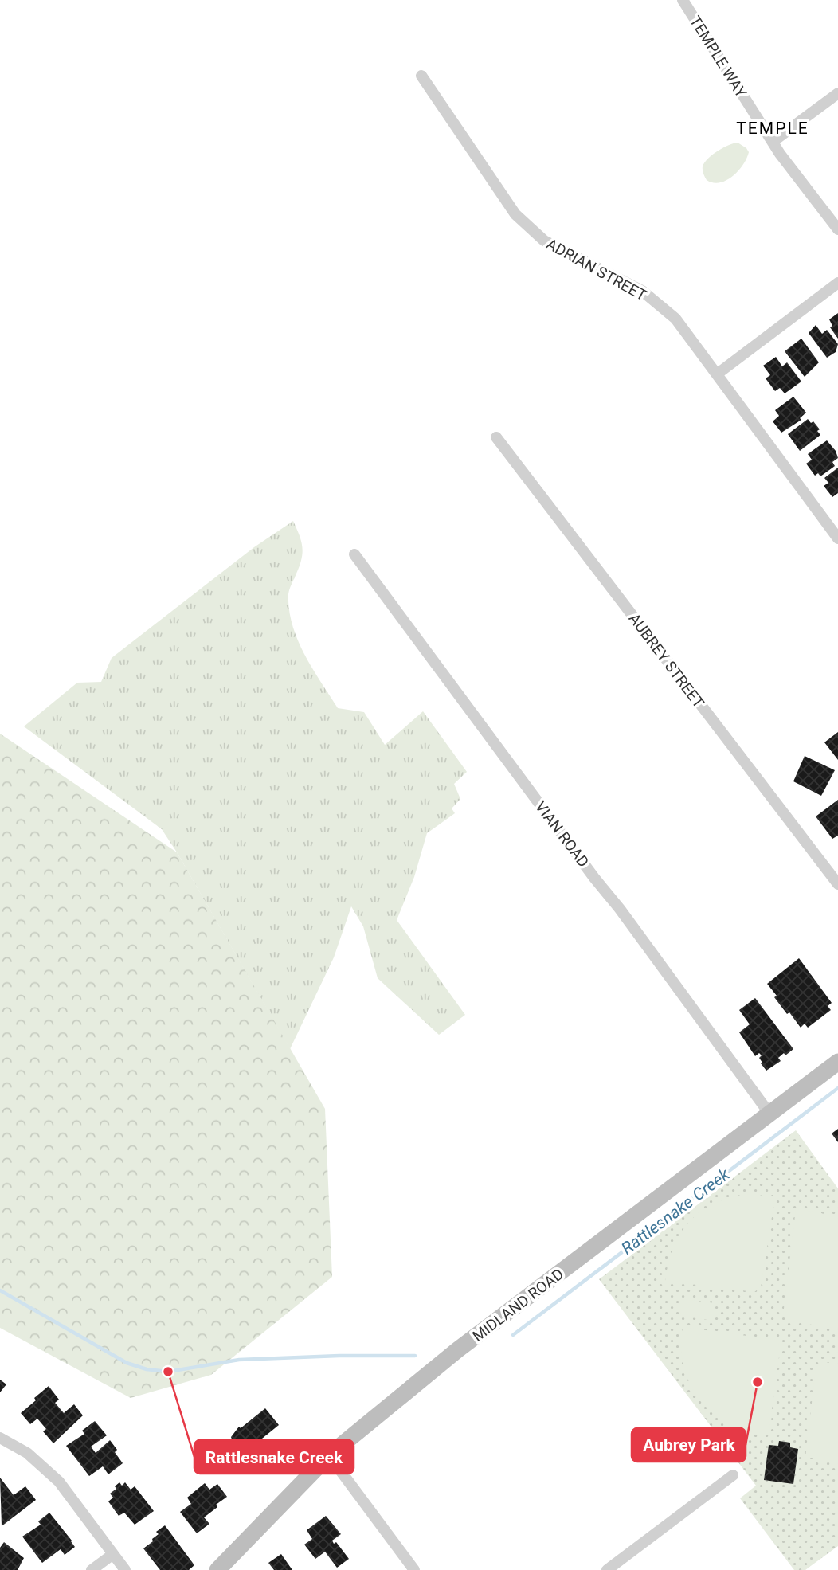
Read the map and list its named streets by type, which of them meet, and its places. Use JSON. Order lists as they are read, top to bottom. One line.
{"streets":{"main road":["MIDLAND ROAD"],"street":["TEMPLE WAY","ADRIAN STREET","AUBREY STREET","VIAN ROAD"]},"crossings":[["VIAN ROAD","MIDLAND ROAD"]],"districts":["TEMPLE"],"water":["Rattlesnake Creek"],"places":["Rattlesnake Creek","Aubrey Park"]}
